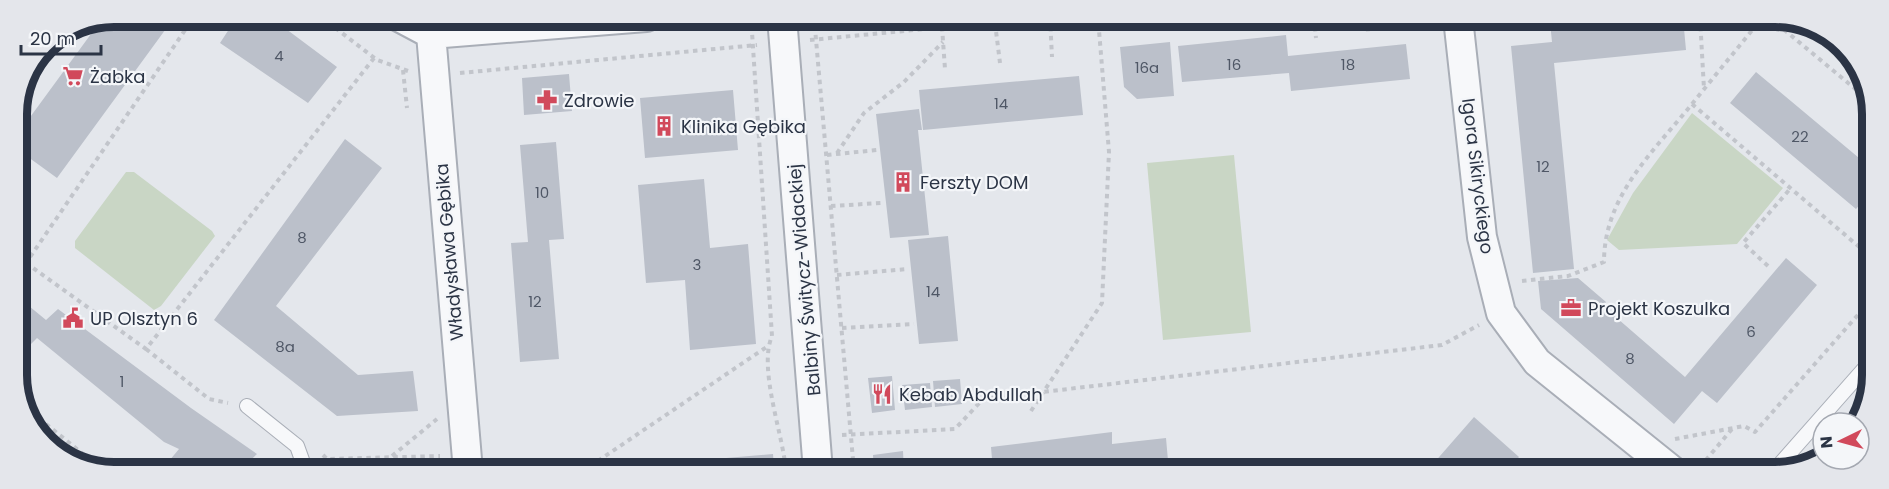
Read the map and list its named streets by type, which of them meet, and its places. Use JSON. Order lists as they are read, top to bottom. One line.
{"streets":{"street":["Igora Sikiryckiego","Władysława Gębika","Balbiny Świtycz-Widackiej"]},"places":{"supermarket":["Żabka"],"pharmacy":["Zdrowie"],"building":["Klinika Gębika","Ferszty DOM"],"office":["Projekt Koszulka"],"public building":["UP Olsztyn 6"],"restaurant":["Kebab Abdullah"]},"house_numbers":["4","16","18","16a","14","22","12","10","8","3","14","12","6","8a","8","1"],"scale_bar":"20 m","north":"left"}
